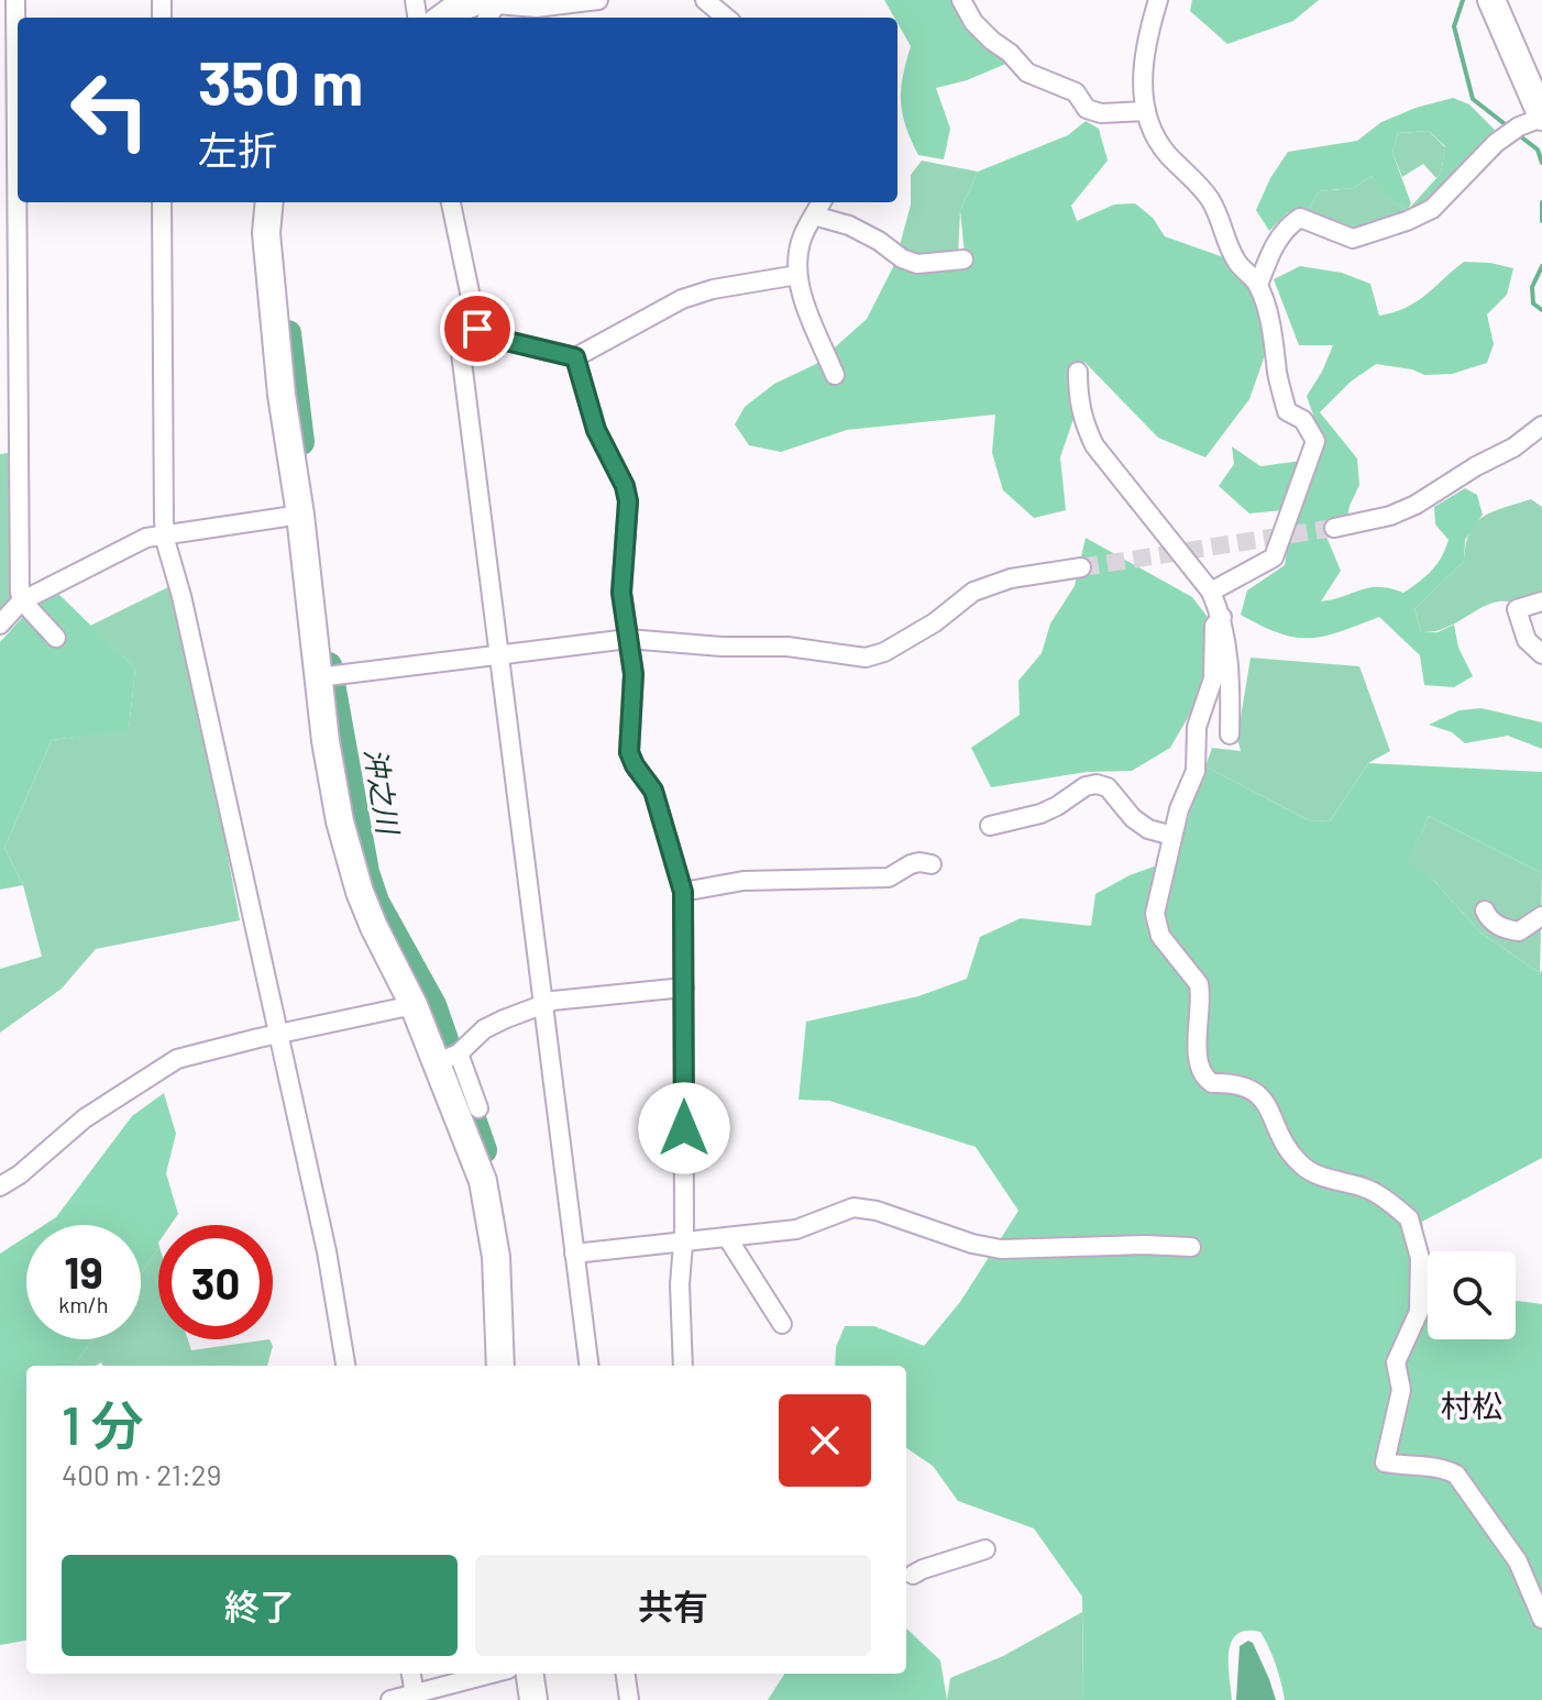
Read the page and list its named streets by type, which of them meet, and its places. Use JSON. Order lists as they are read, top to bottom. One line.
{"districts":["村松"],"water":["沖之川"],"page":{"turn":["350 m","左折"],"speed":"19 km/h","limit":"30","heading":["1 分","400 m · 21:29"],"buttons":["終了","共有"]}}
